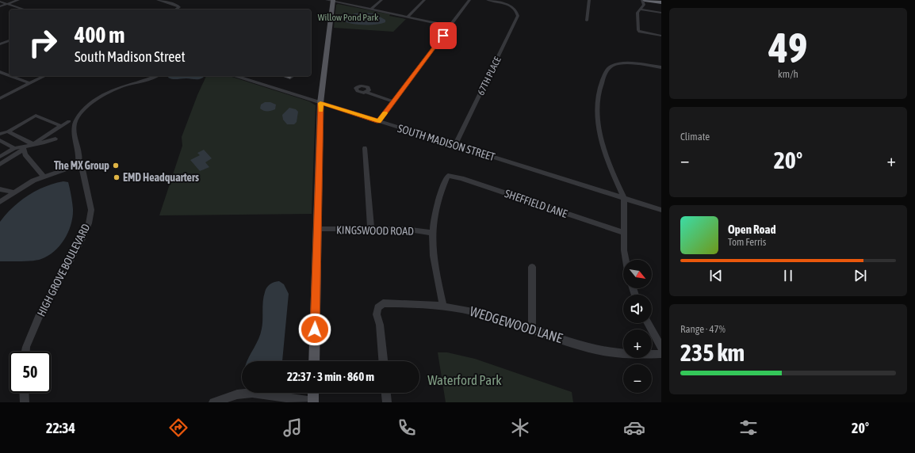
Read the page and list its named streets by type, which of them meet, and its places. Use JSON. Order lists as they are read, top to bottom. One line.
{"streets":{"street":["67TH PLACE","SOUTH MADISON STREET","SHEFFIELD LANE","KINGSWOOD ROAD","HIGH GROVE BOULEVARD","WEDGEWOOD LANE"]},"crossings":[["67TH PLACE","SOUTH MADISON STREET"],["SHEFFIELD LANE","KINGSWOOD ROAD"]],"parks":["Willow Pond Park","Waterford Park"],"places":["The MX Group","EMD Headquarters"],"north":"bottom right","page":{"tile":[["49","km/h"],"Climate",["Range · 47%","235 km"]],"turn":["400 m","South Madison Street"],"heat":["−","20°","+"],"song":["Open Road","Tom Ferris"],"map_buttons":["+","−"],"limit":"50","trip":"22:37 · 3 min · 860 m","tabs":["22:34","20°"]}}
